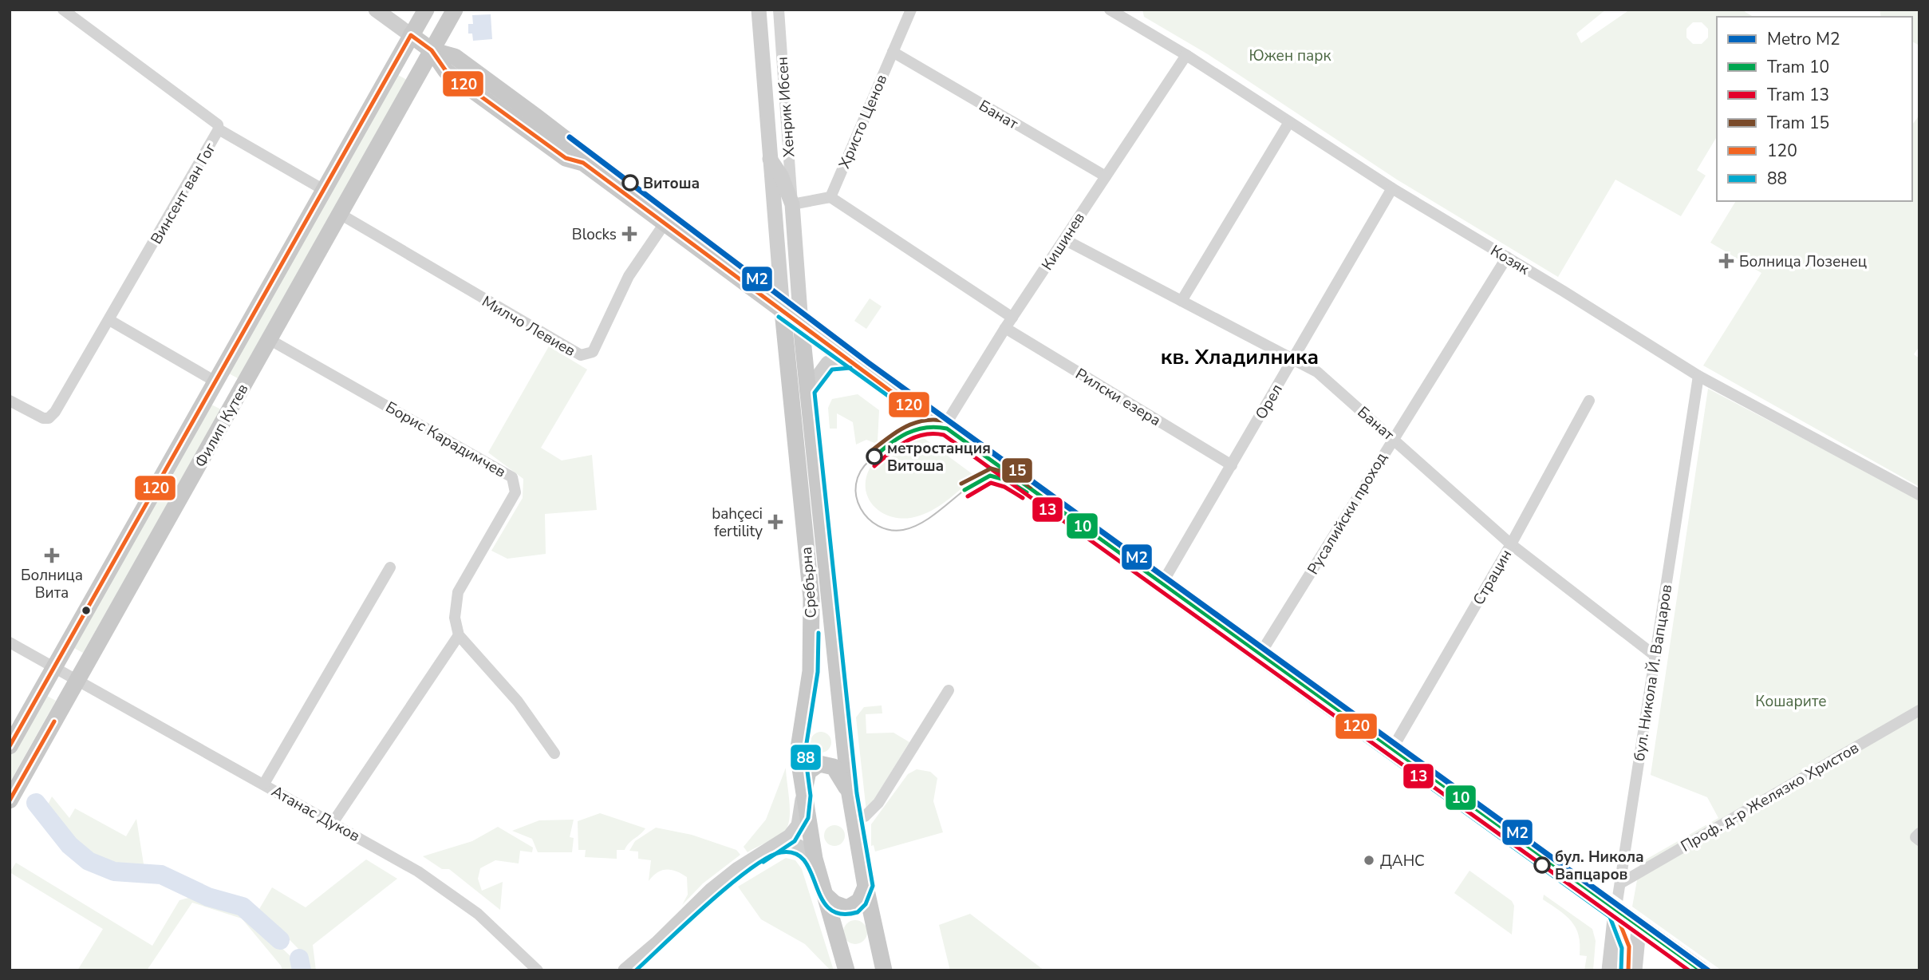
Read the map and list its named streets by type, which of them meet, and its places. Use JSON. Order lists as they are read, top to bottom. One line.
{"streets":{"main road":["Хенрик Ибсен","Филип Кутев","Сребърна","бул. Никола Й. Вапцаров"],"street":["Банат","Христо Ценов","Винсент ван Гог","Кишинев","Козяк","Милчо Левиев","Рилски езера","Орел","Борис Карадимчев","Русалийски проход","Страцин","Проф. д-р Желязко Христов","Атанас Дуков"]},"crossings":[["Хенрик Ибсен","Сребърна"],["Банат","Христо Ценов"],["Банат","Кишинев"],["Банат","Орел"],["Банат","Русалийски проход"],["Банат","Страцин"],["Банат","бул. Никола Й. Вапцаров"],["Христо Ценов","Рилски езера"],["Кишинев","Козяк"],["Кишинев","Рилски езера"],["Козяк","Орел"],["Козяк","Русалийски проход"],["Козяк","бул. Никола Й. Вапцаров"],["Милчо Левиев","Филип Кутев"],["Рилски езера","Орел"],["Филип Кутев","Борис Карадимчев"],["Филип Кутев","Атанас Дуков"],["бул. Никола Й. Вапцаров","Проф. д-р Желязко Христов"]],"districts":["кв. Хладилника"],"parks":["Южен парк","Кошарите"],"places":{"other":["Витоша","метростанция Витоша","ДАНС","бул. Никола Вапцаров"],"health":["Blocks","Болница Лозенец","bahçeci fertility","Болница Вита"]},"lines":["transit line 120","metro line M2","transit line 88","tram line 15","tram line 10","tram line 13"],"legend":["Metro M2","Tram 10","Tram 13","Tram 15","120","88"]}
